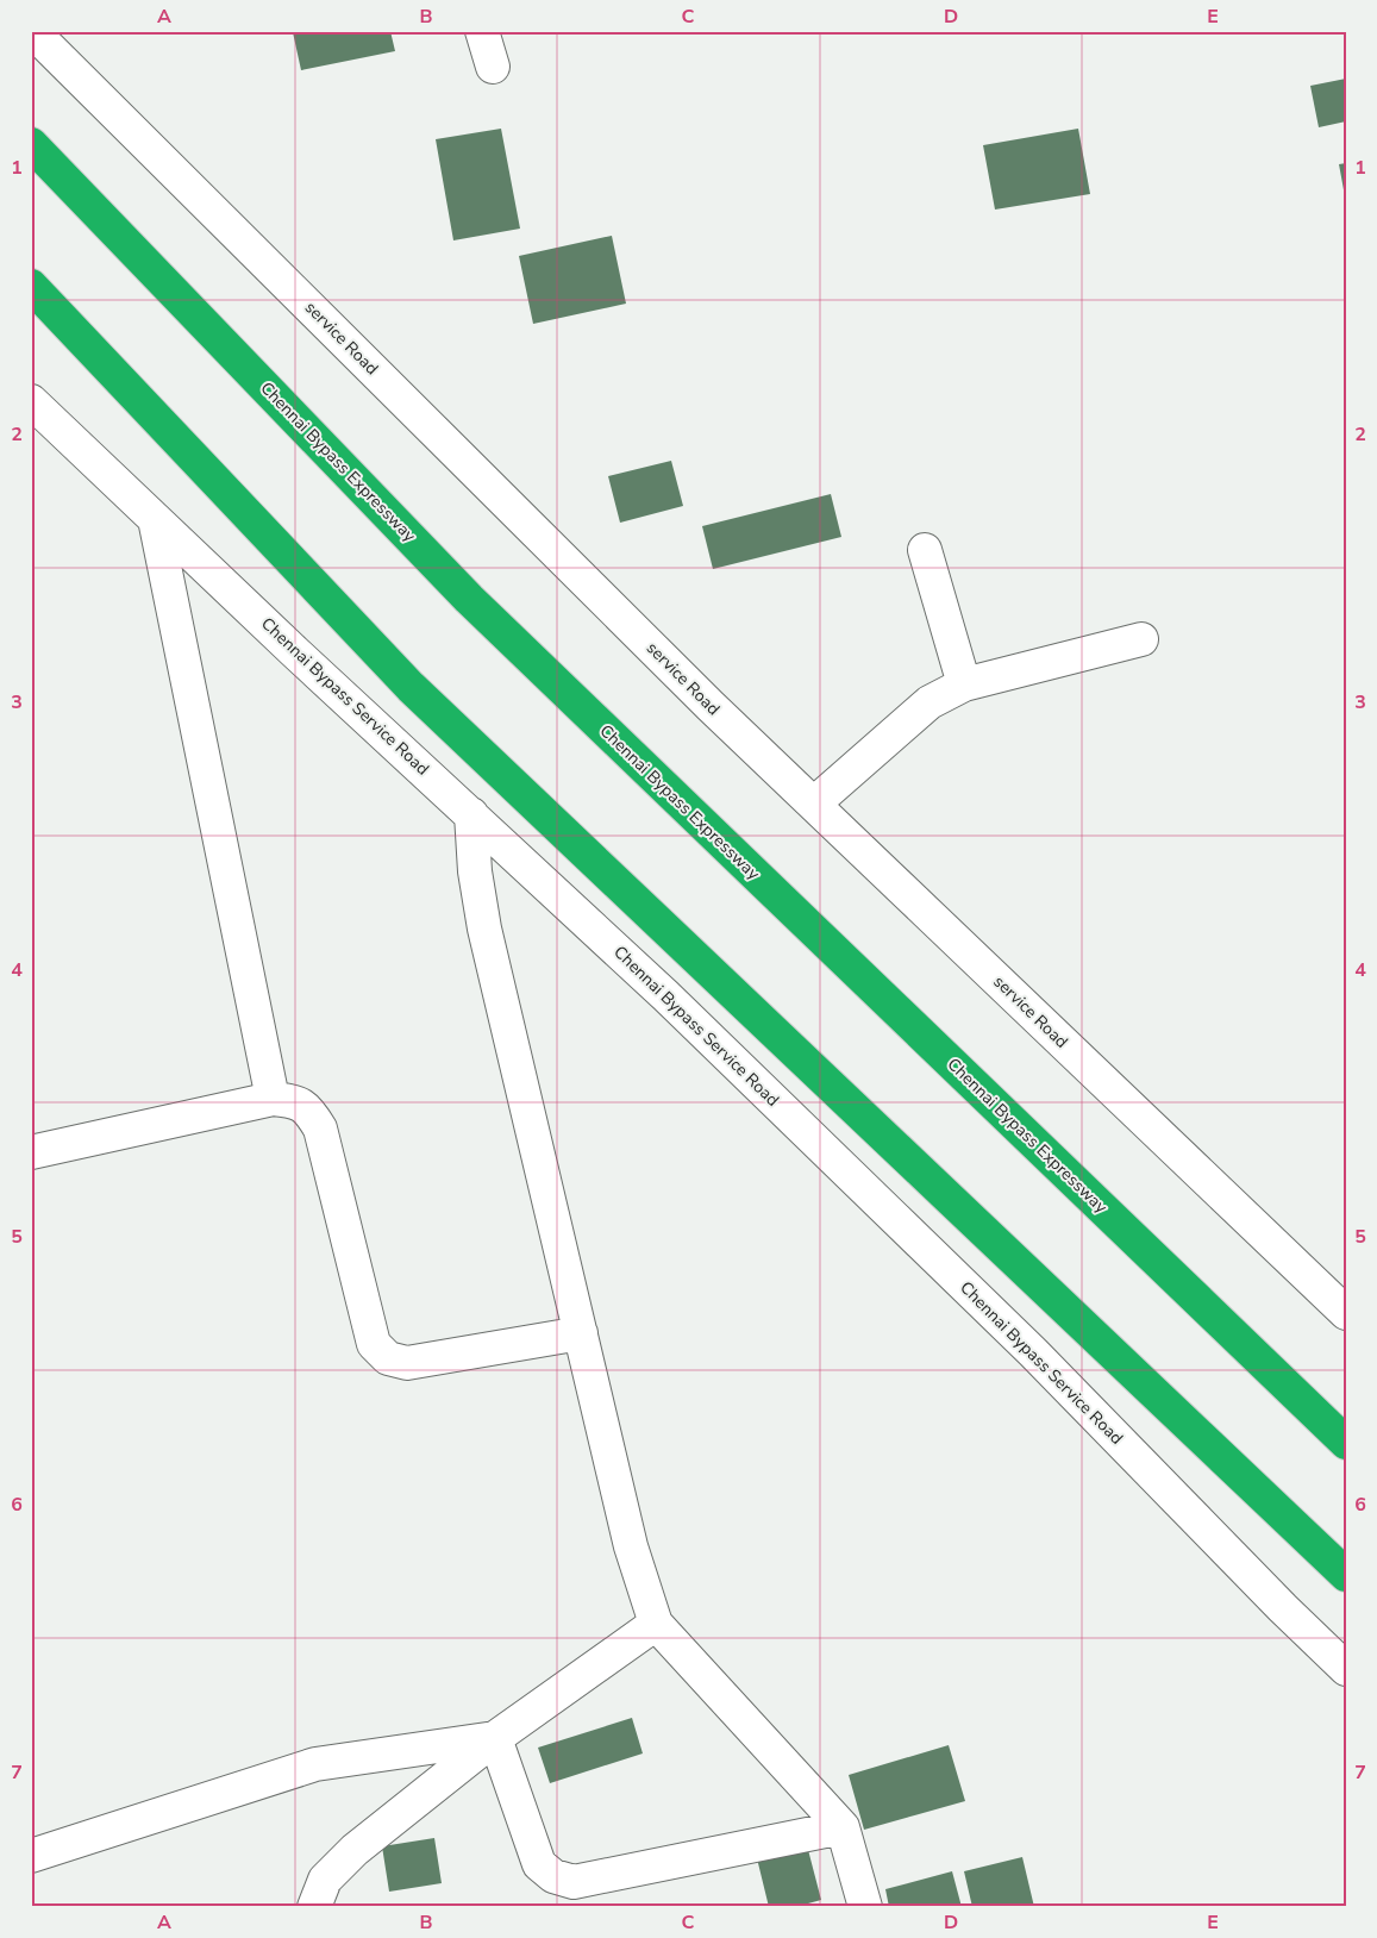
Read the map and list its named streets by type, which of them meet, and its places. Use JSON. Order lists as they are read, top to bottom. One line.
{"streets":{"highway":["Chennai Bypass Expressway"],"street":["service Road","Chennai Bypass Service Road"]},"grid":{"columns":["A","B","C","D","E"],"rows":["1","2","3","4","5","6","7"]}}
